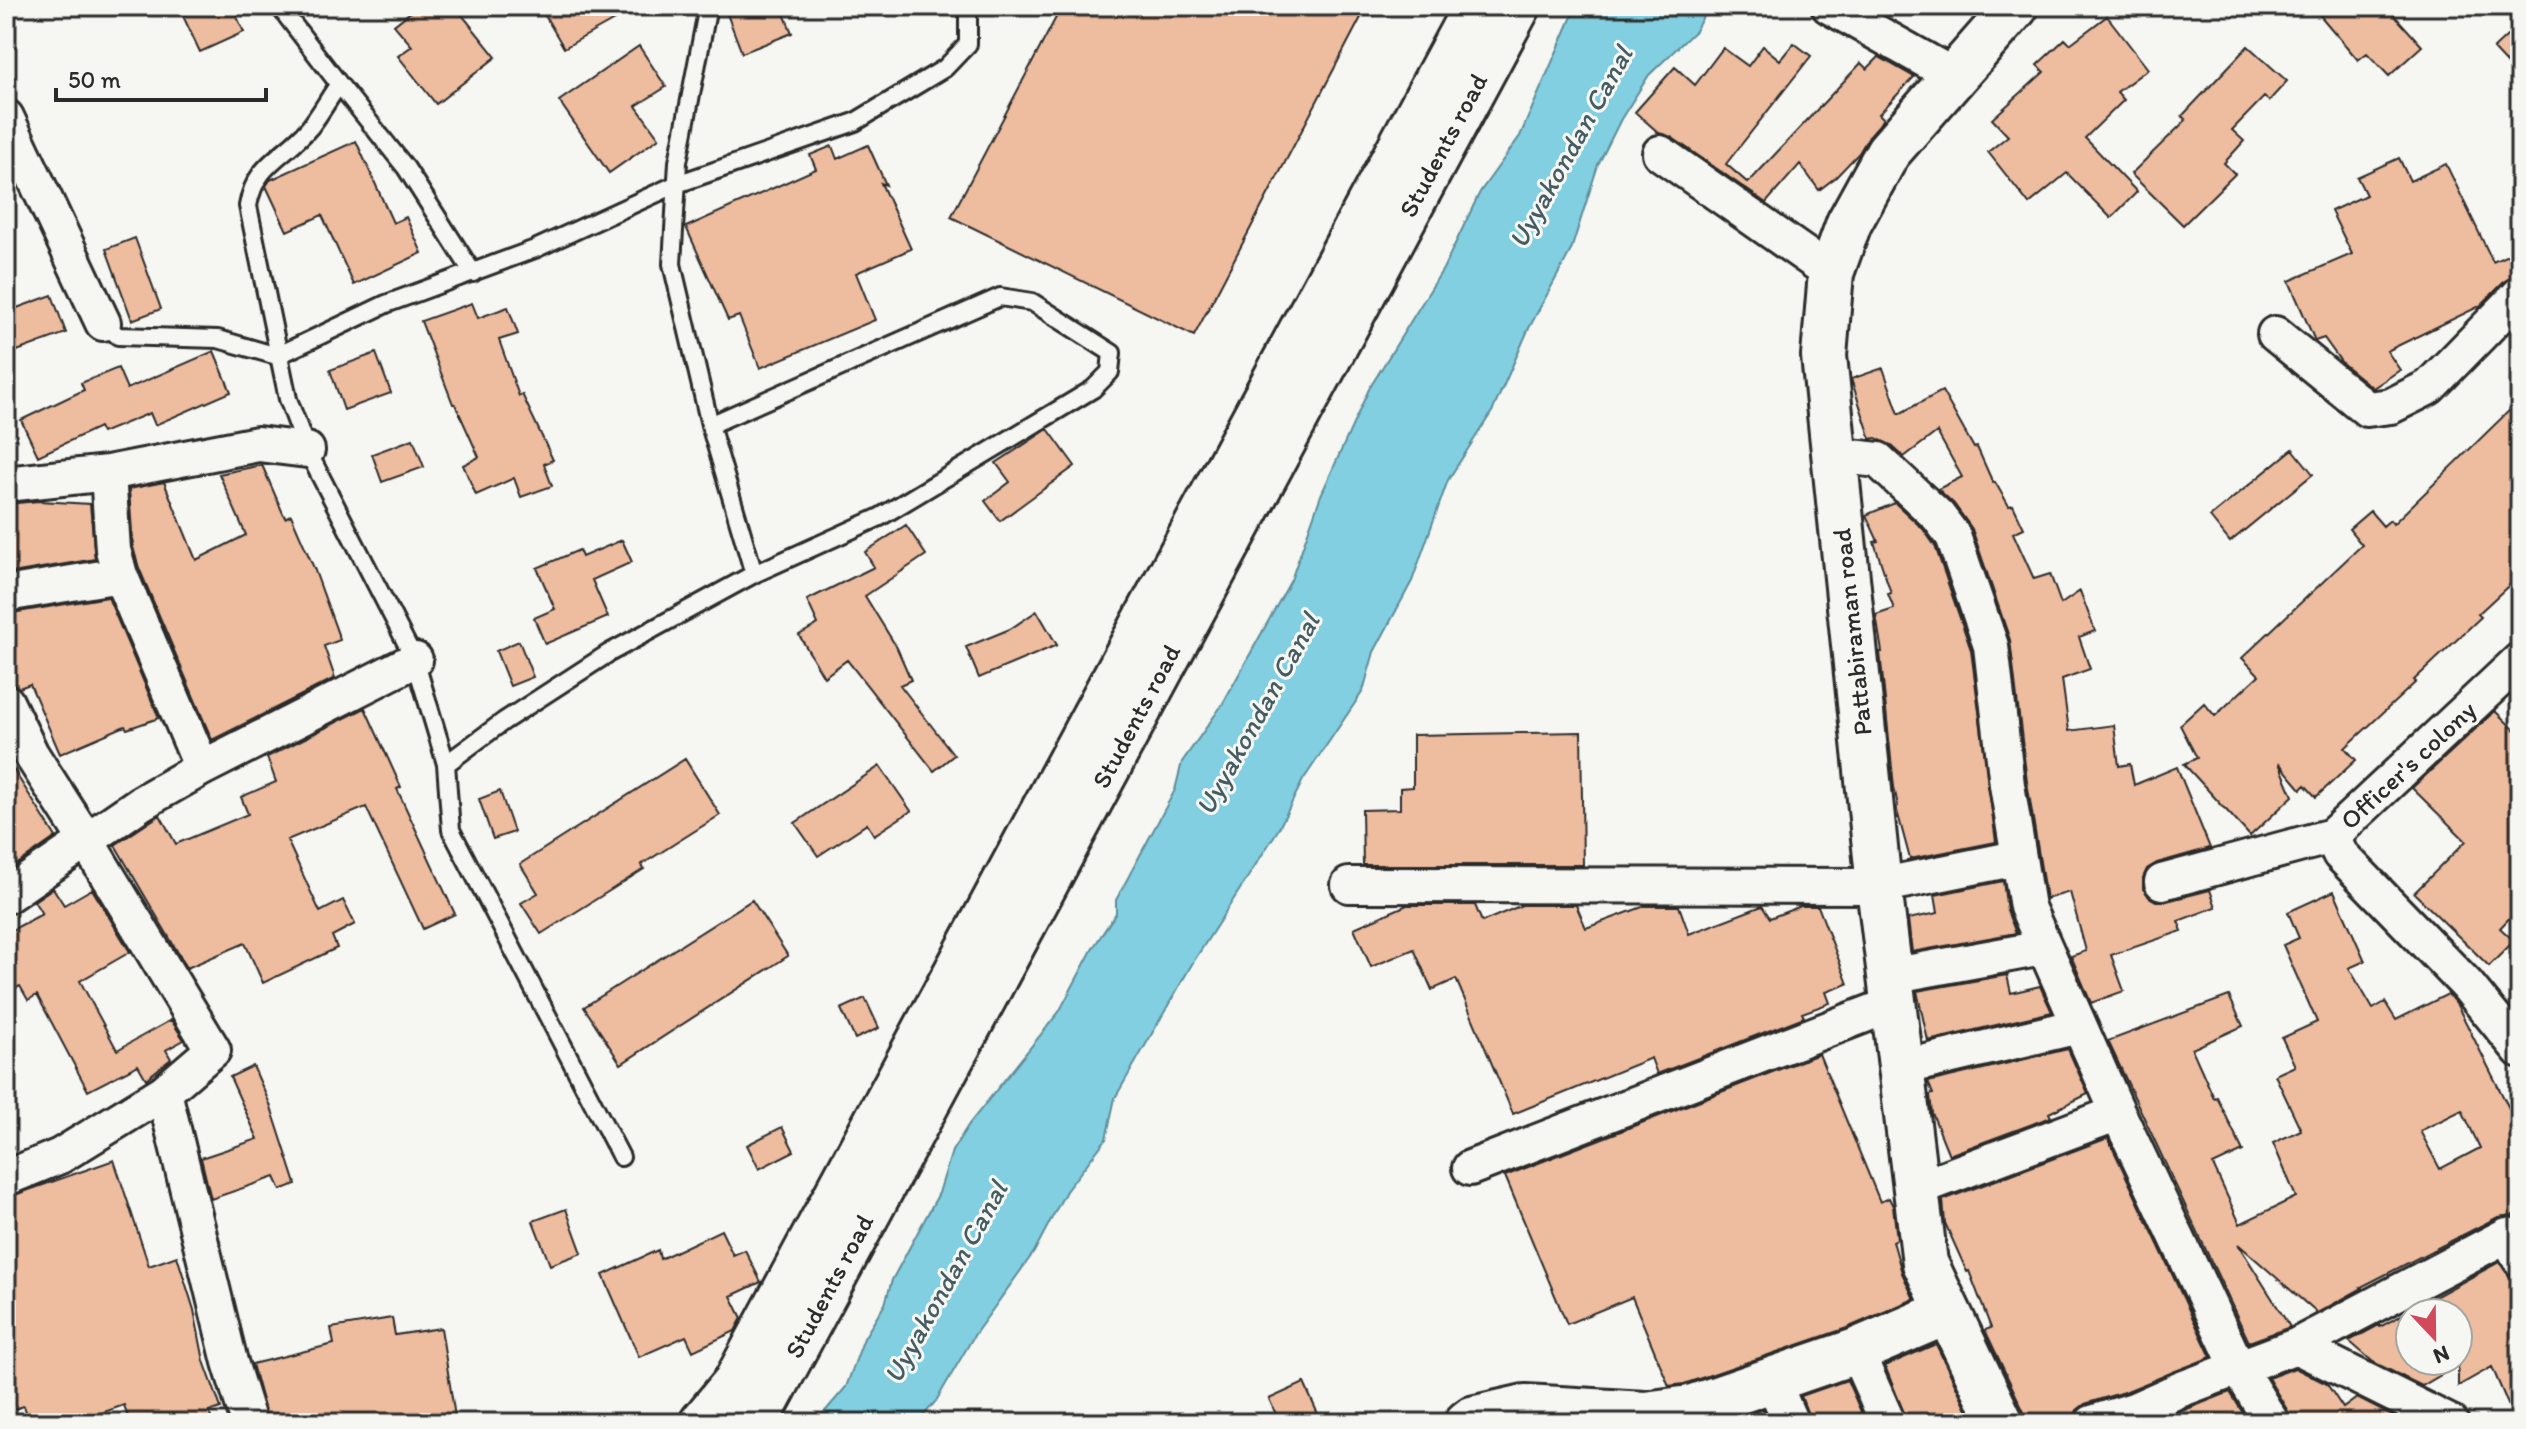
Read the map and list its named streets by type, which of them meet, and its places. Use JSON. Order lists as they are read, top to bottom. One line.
{"streets":{"main road":["Students road","Pattabiraman road"],"street":["Officer's colony"]},"water":["Uyyakondan Canal"],"scale_bar":"50 m","north":"bottom"}
